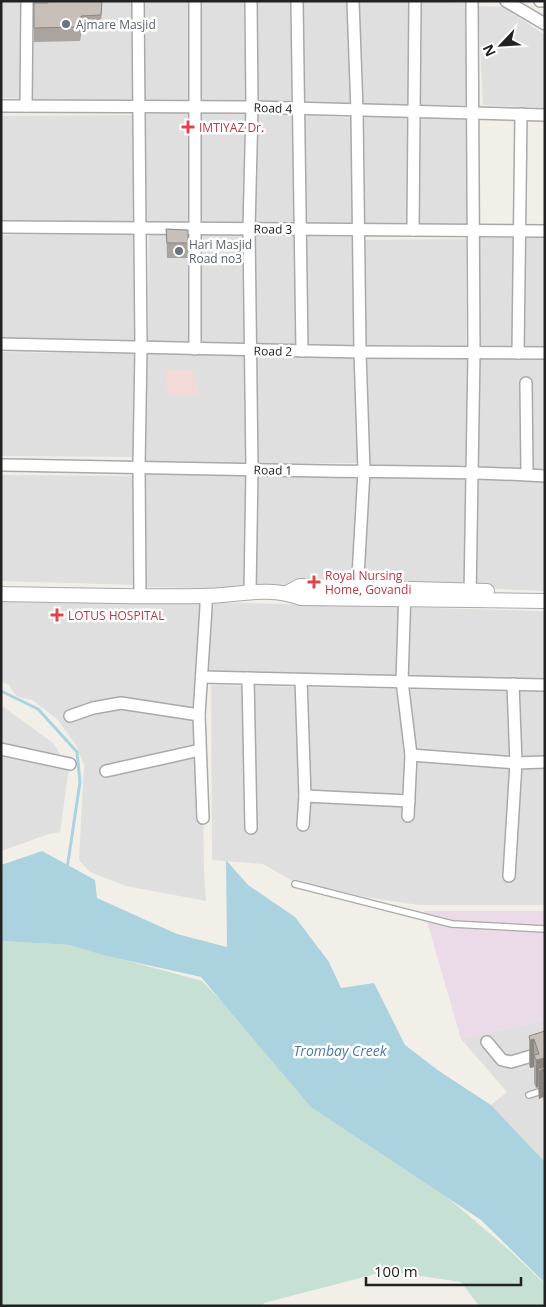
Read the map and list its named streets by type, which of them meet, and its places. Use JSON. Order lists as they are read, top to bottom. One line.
{"streets":{"street":["Road 4","Road 3","Road 2","Road 1"]},"water":["Trombay Creek"],"places":{"other":["Ajmare Masjid","Hari Masjid Road no3"],"health":["IMTIYAZ Dr.","Royal Nursing Home, Govandi","LOTUS HOSPITAL"]},"scale_bar":"100 m","north":"bottom left"}
